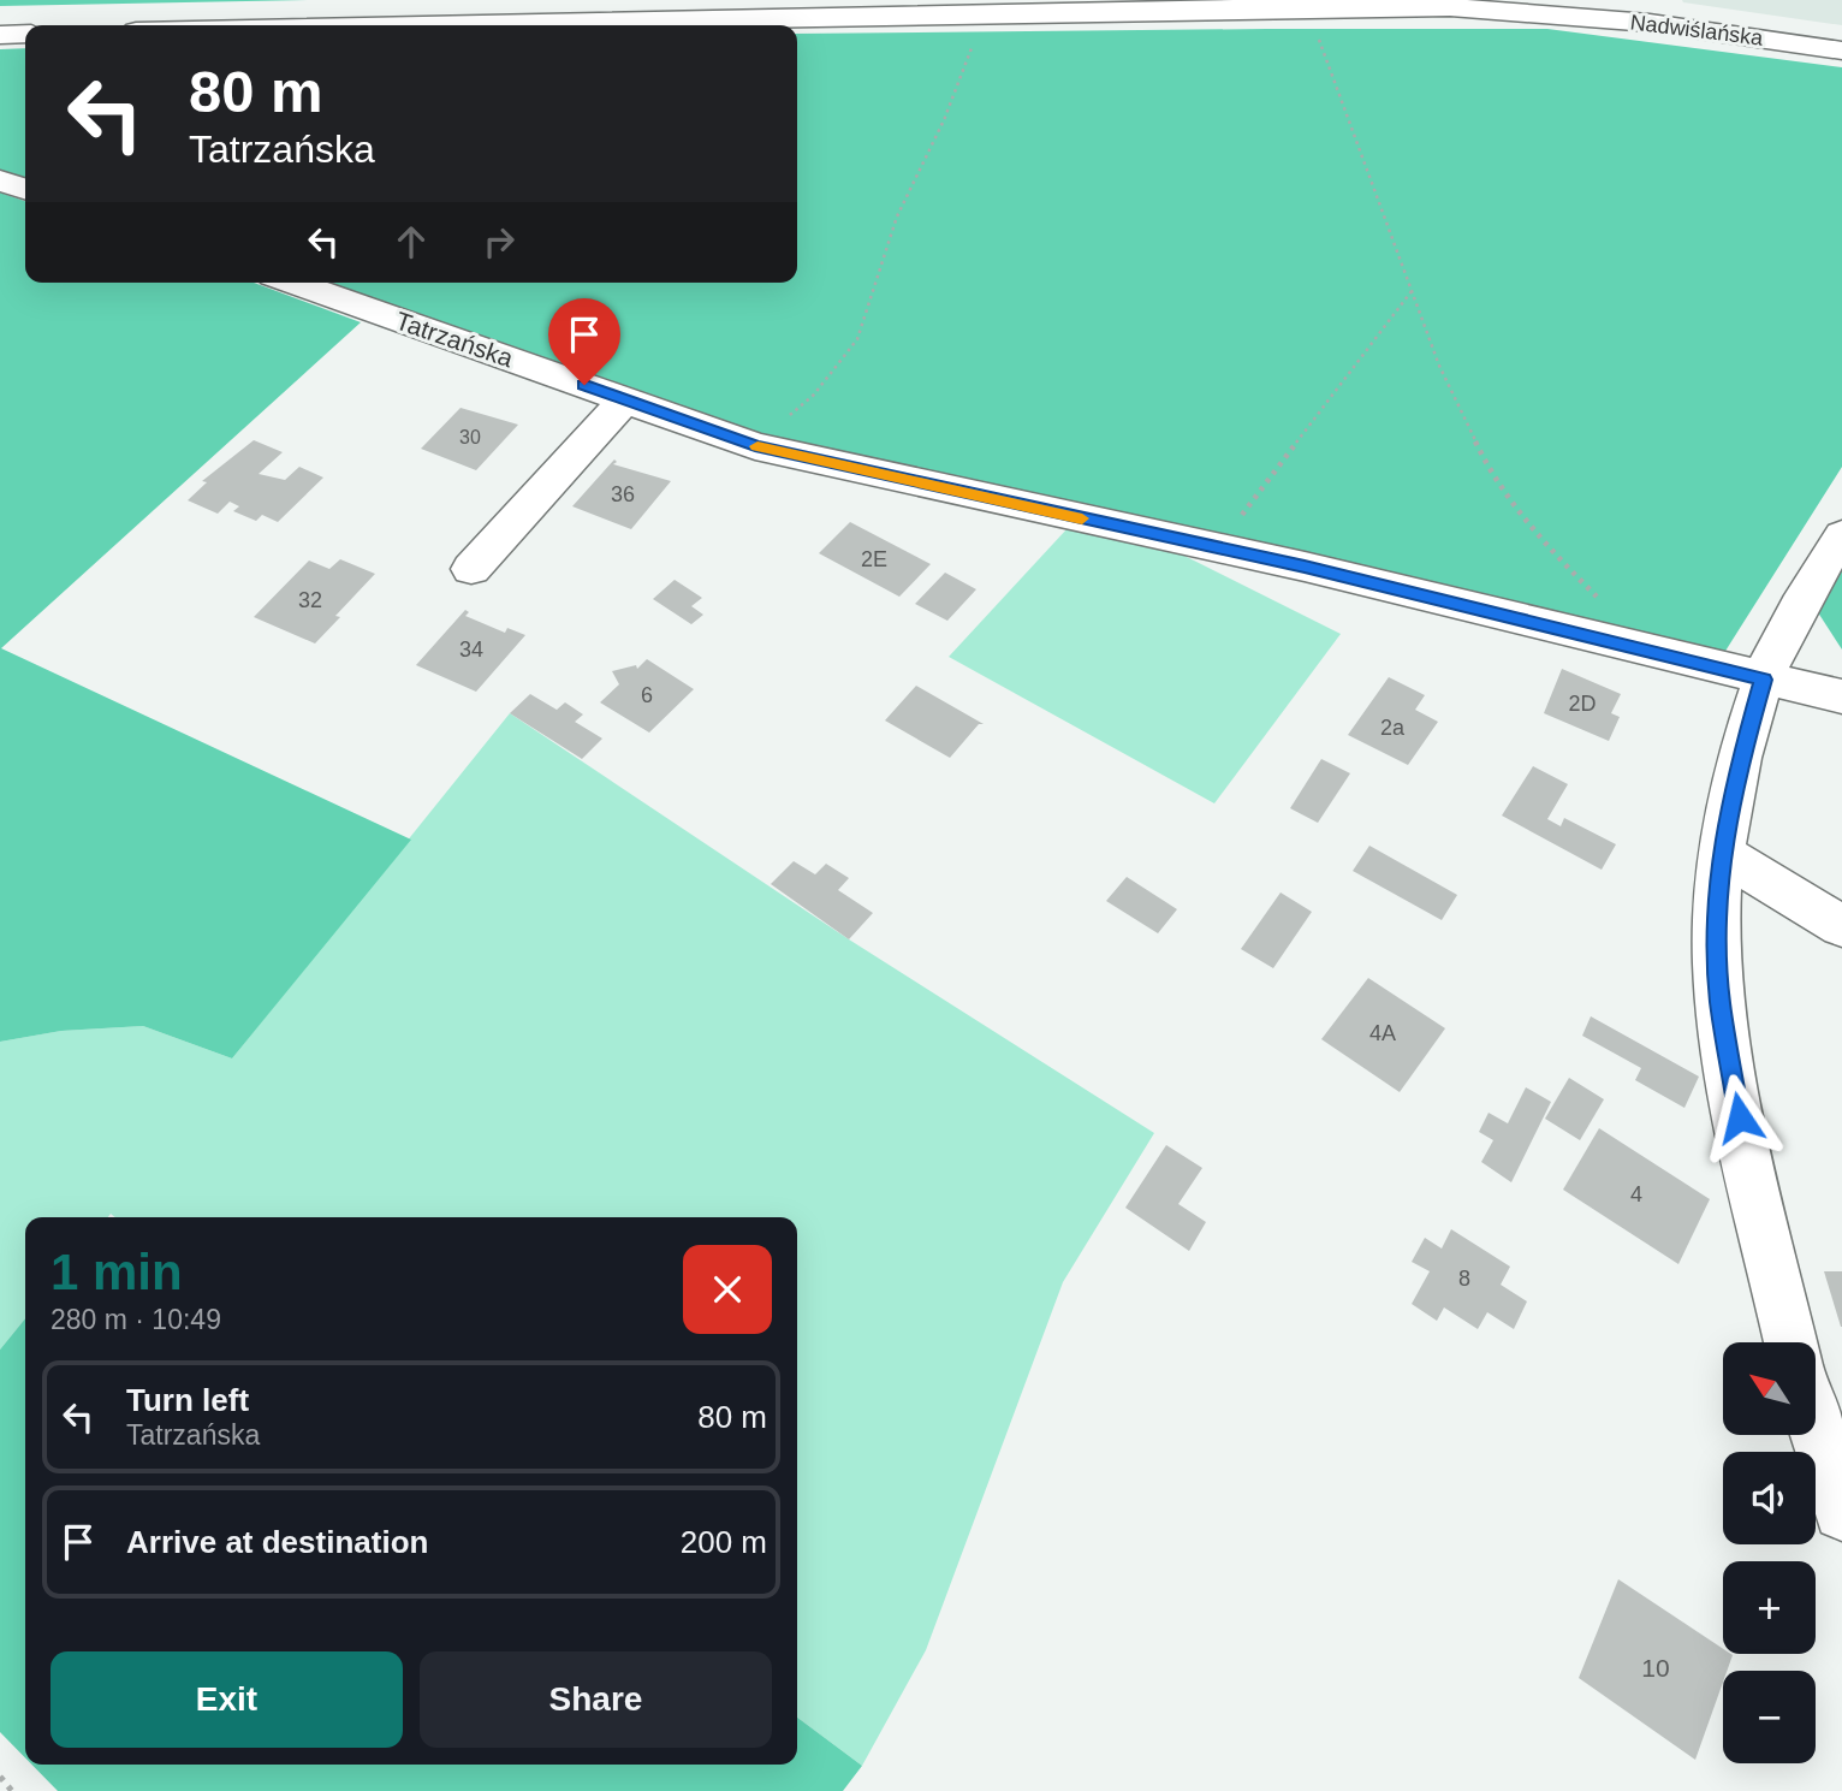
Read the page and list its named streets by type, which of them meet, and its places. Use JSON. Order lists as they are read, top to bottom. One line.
{"streets":{"street":["Nadwiślańska","Tatrzańska"]},"house_numbers":["30","36","2E","32","34","6","2D","2a","4A","4","8","10"],"north":"top left","page":{"turn":["80 m","Tatrzańska"],"heading":["1 min","280 m · 10:49"],"map_buttons":["+","−"],"list":[{"name":"Turn left","note":"Tatrzańska","value":"80 m"},{"name":"Arrive at destination","value":"200 m"}],"buttons":["Exit","Share"]}}
